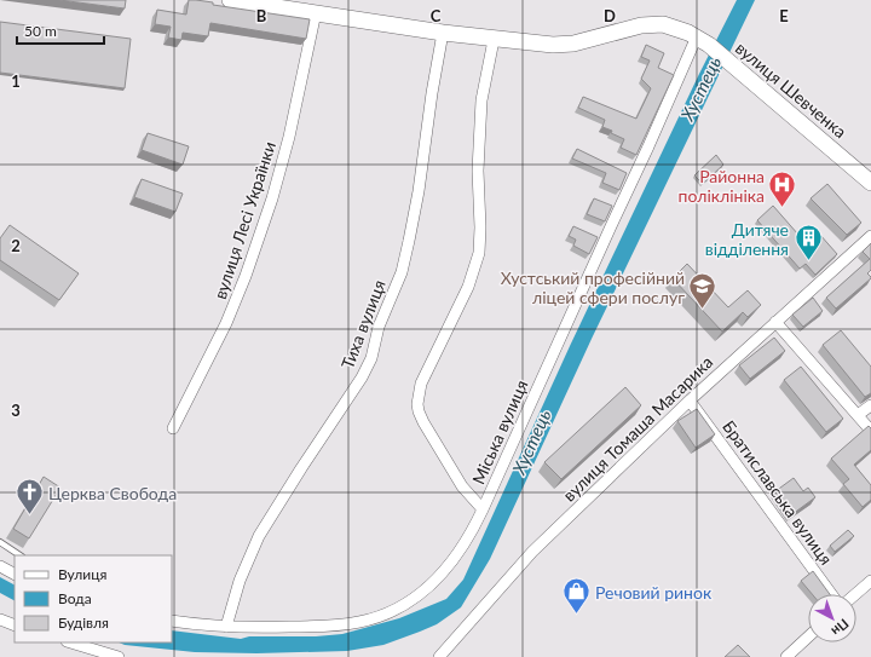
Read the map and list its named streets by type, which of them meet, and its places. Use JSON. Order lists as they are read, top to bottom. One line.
{"streets":{"main road":["вулиця Шевченка"],"street":["вулиця Лесі Українки","Тиха вулиця","вулиця Томаша Масарика","Міська вулиця","Братиславська вулиця"]},"crossings":[["вулиця Шевченка","вулиця Лесі Українки"],["вулиця Шевченка","Тиха вулиця"],["вулиця Шевченка","Міська вулиця"],["Тиха вулиця","Міська вулиця"],["вулиця Томаша Масарика","Братиславська вулиця"]],"water":["Хустець"],"places":{"hospital":["Районна поліклініка"],"building":["Дитяче відділення"],"school or university":["Хустський професійний ліцей сфери послуг"],"church":["Церква Свобода"],"shop":["Речовий ринок"]},"legend":["Вулиця","Вода","Будівля"],"scale_bar":"50 m","north":"bottom right","grid":{"columns":["B","C","D","E"],"rows":["1","2","3"]}}
